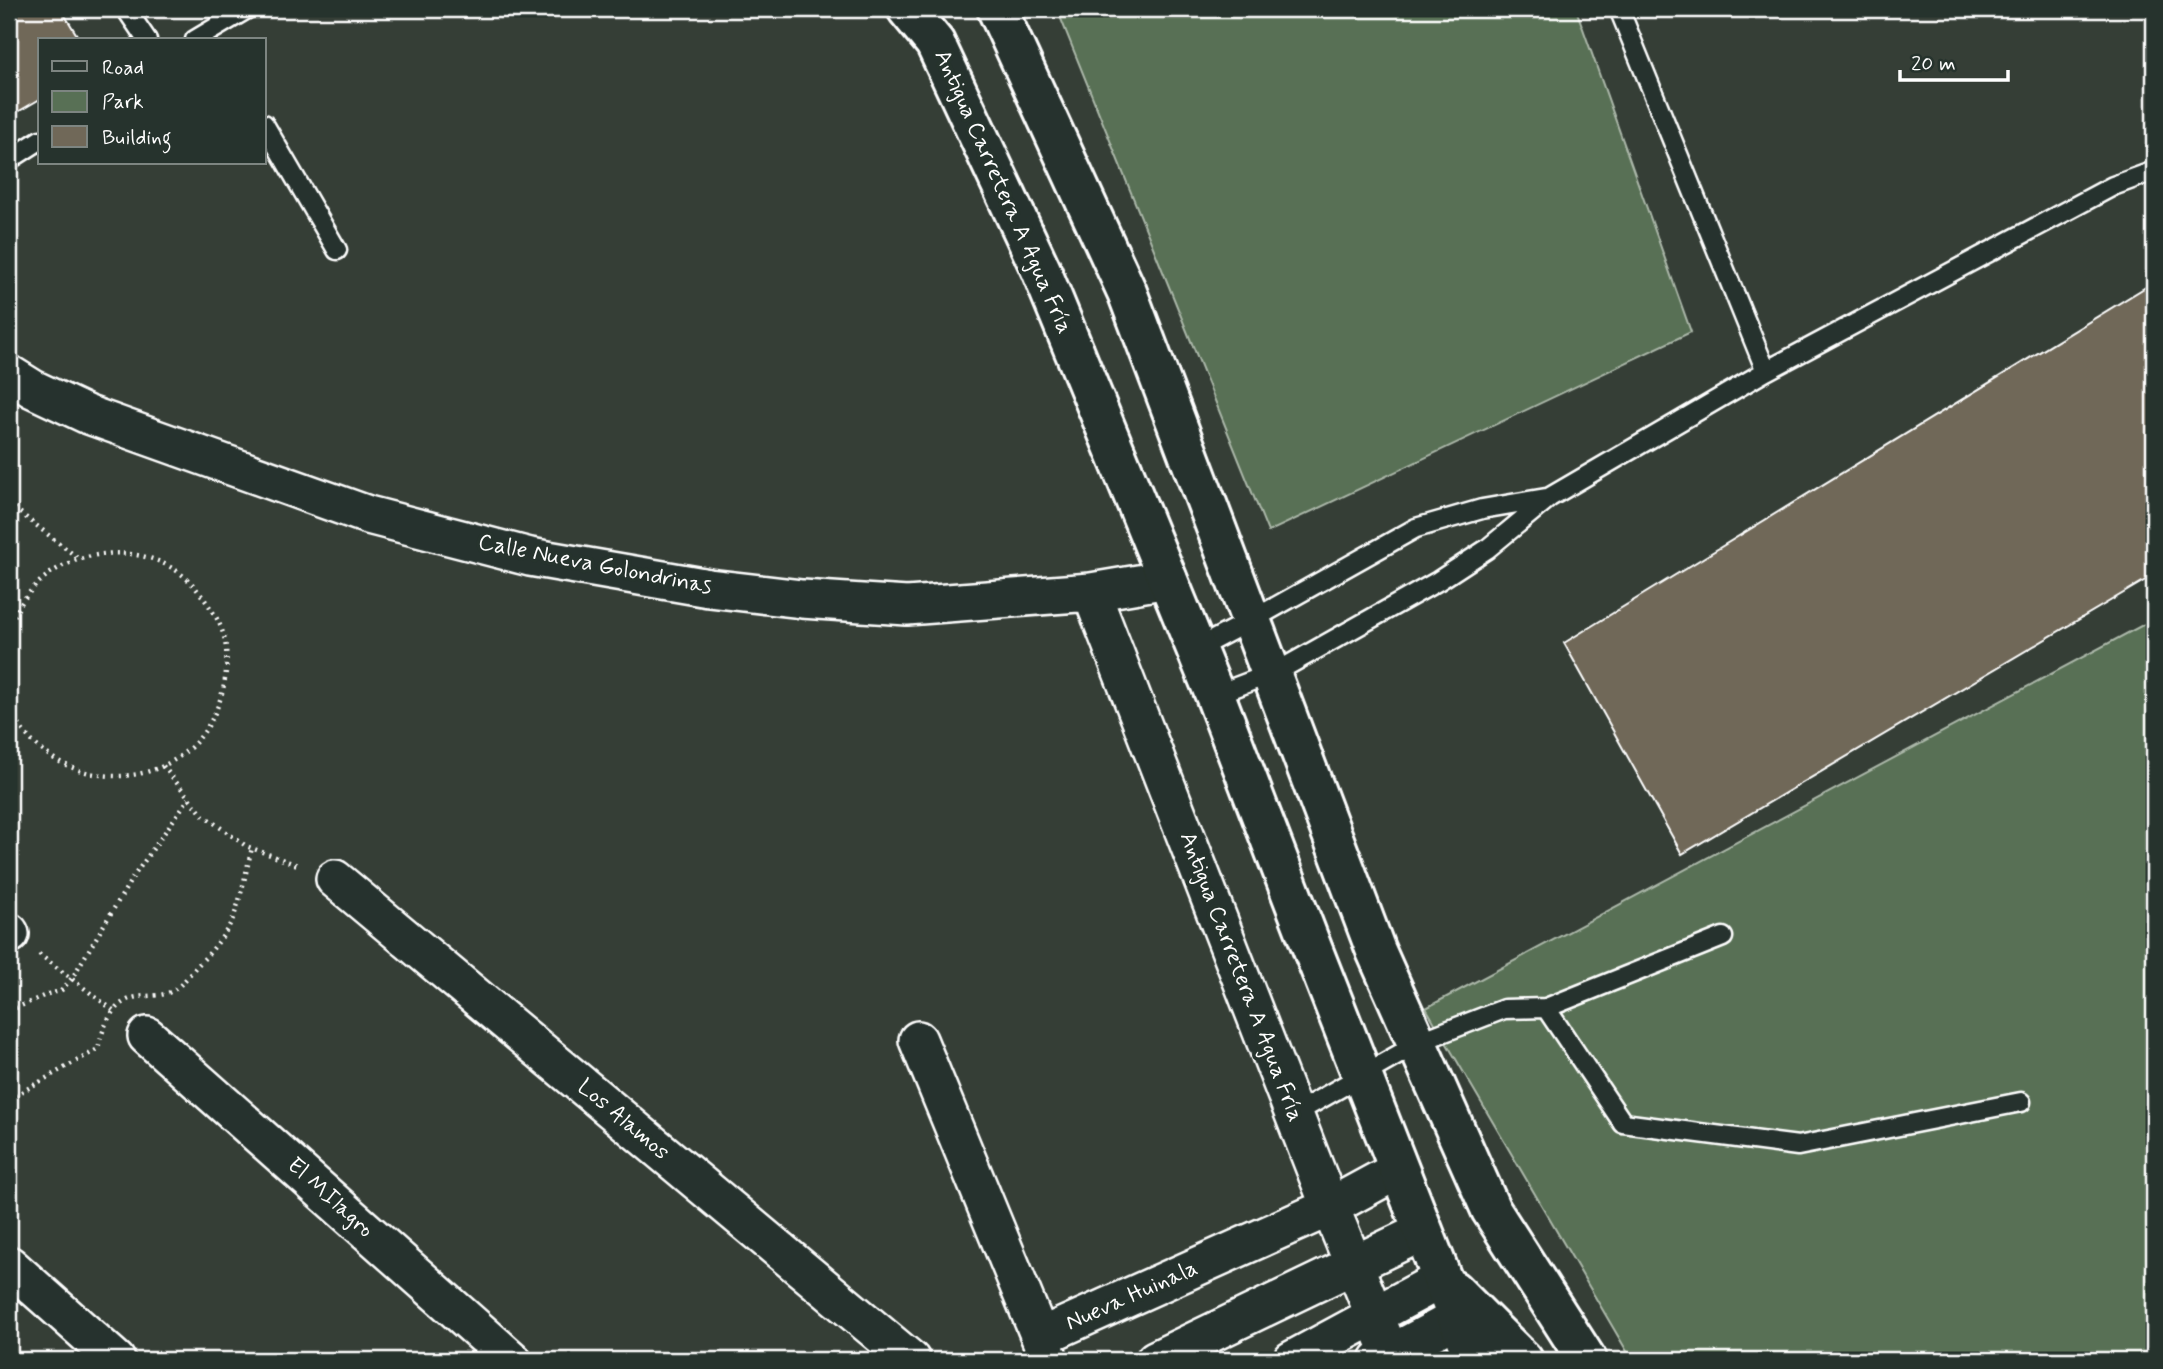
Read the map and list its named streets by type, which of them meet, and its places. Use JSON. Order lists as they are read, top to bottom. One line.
{"streets":{"street":["Antigua Carretera A Agua Fría","Calle Nueva Golondrinas","Los Alamos","El MIlagro","Nueva Huinala"]},"crossings":[["Antigua Carretera A Agua Fría","Calle Nueva Golondrinas"],["Antigua Carretera A Agua Fría","Nueva Huinala"]],"legend":["Road","Park","Building"],"scale_bar":"20 m"}
